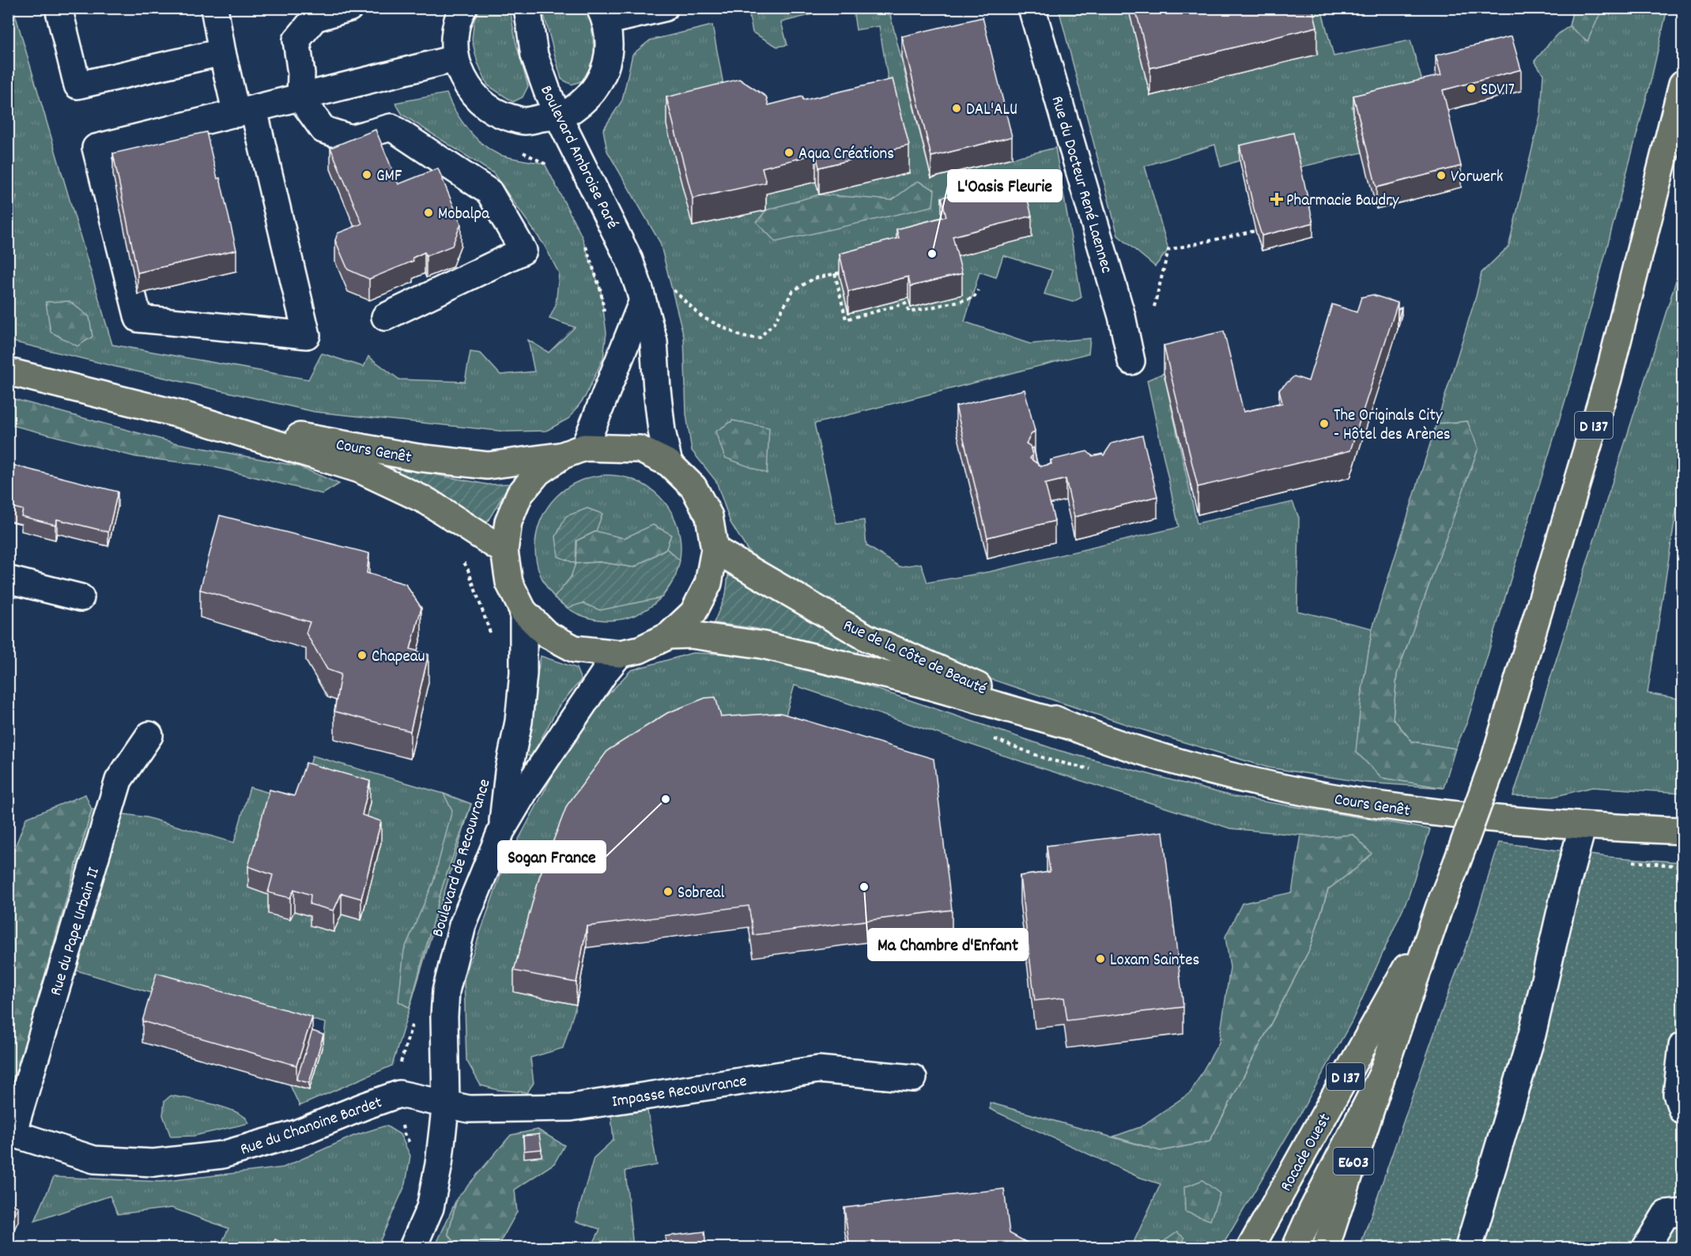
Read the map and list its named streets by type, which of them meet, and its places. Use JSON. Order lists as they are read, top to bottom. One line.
{"streets":{"main road":["D 137","Cours Genêt","Rue de la Côte de Beauté","Rocade Ouest","E603"],"street":["Boulevard Ambroise Paré","Rue du Docteur René Laennec","Boulevard de Recouvrance","Rue du Pape Urbain II","Impasse Recouvrance","Rue du Chanoine Bardet"]},"crossings":[["D 137","Rocade Ouest"],["D 137","E603"],["Cours Genêt","Rue de la Côte de Beauté"],["Boulevard de Recouvrance","Impasse Recouvrance"],["Boulevard de Recouvrance","Rue du Chanoine Bardet"],["Rue du Pape Urbain II","Rue du Chanoine Bardet"],["Impasse Recouvrance","Rue du Chanoine Bardet"],["Rocade Ouest","E603"]],"places":{"other":["SDV17","DAL'ALU","Aqua Créations","GMF","Vorwerk","Mobalpa","L'Oasis Fleurie","The Originals City - Hôtel des Arènes","Chapeau","Sogan France","Ma Chambre d'Enfant","Sobreal","Loxam Saintes"],"health":["Pharmacie Baudry"]}}
